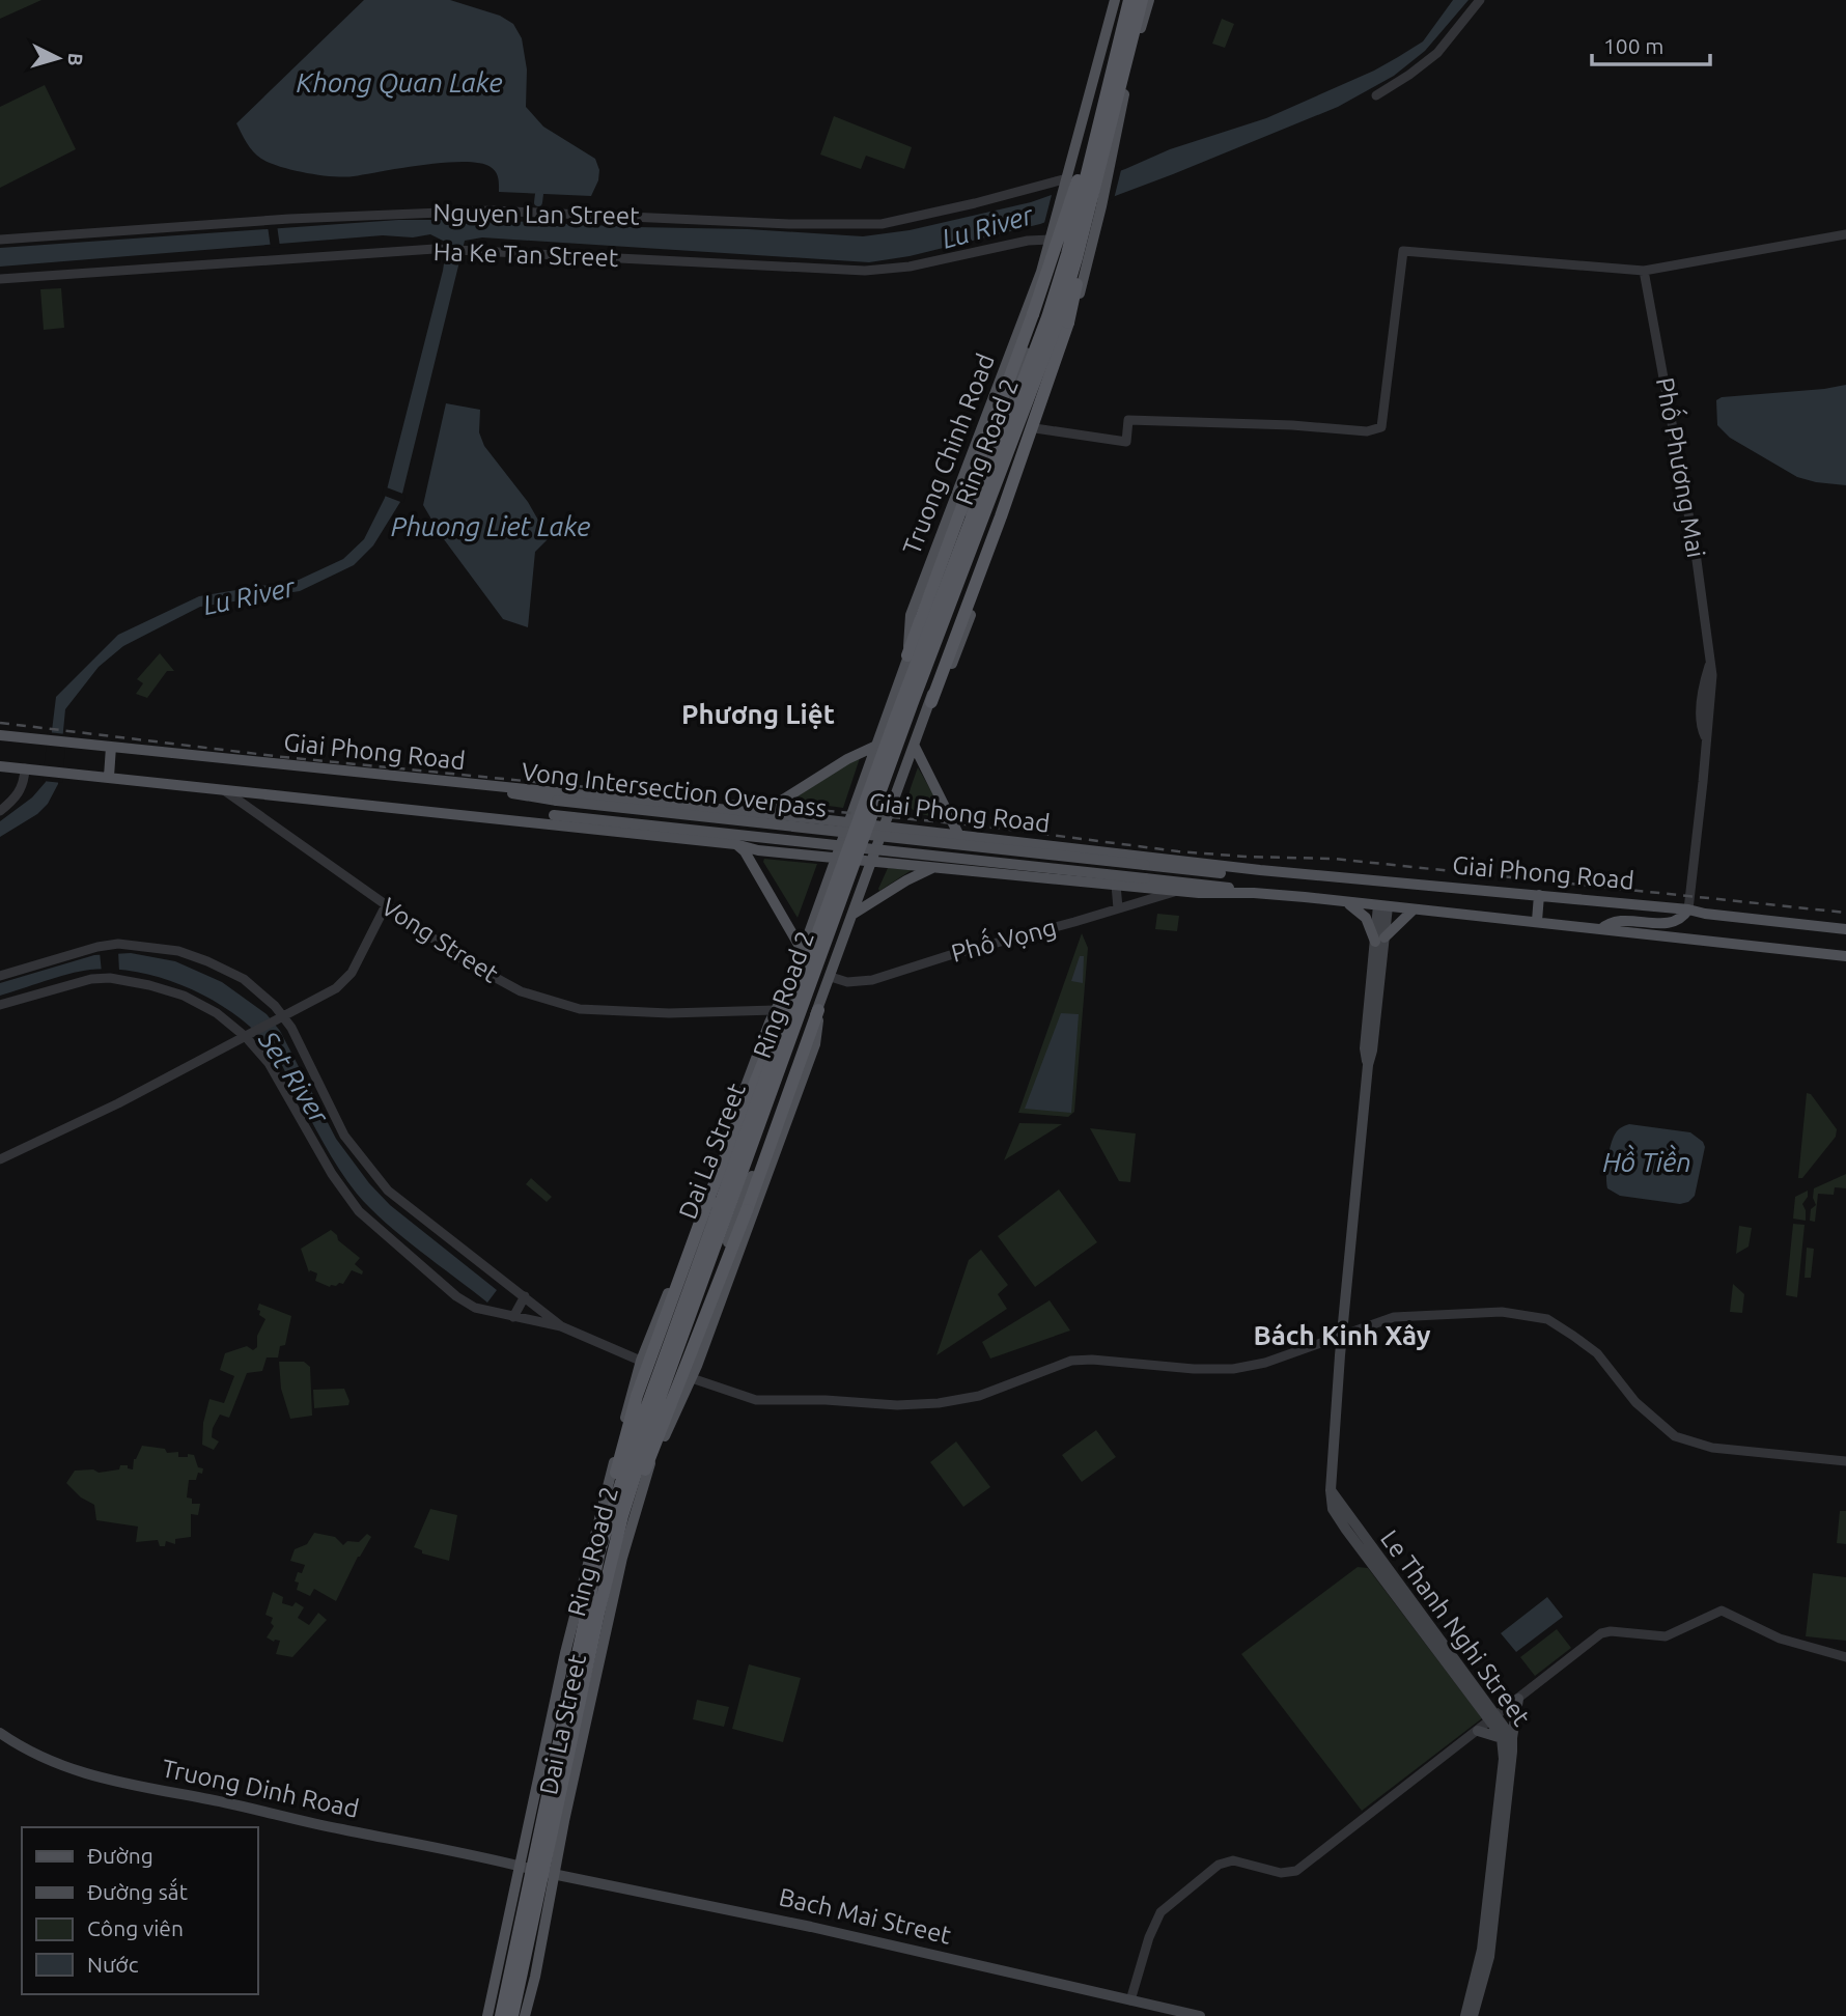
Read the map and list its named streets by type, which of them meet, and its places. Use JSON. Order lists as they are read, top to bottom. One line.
{"streets":{"highway":["Ring Road 2"],"main road":["Truong Chinh Road","Giai Phong Road","Vong Intersection Overpass","Dai La Street","Le Thanh Nghi Street","Truong Dinh Road","Bach Mai Street"],"street":["Nguyen Lan Street","Ha Ke Tan Street","Phố Phương Mai","Vong Street","Phố Vọng"]},"crossings":[["Nguyen Lan Street","Truong Chinh Road"],["Ha Ke Tan Street","Truong Chinh Road"],["Truong Chinh Road","Giai Phong Road"],["Truong Chinh Road","Dai La Street"],["Phố Phương Mai","Giai Phong Road"],["Giai Phong Road","Vong Intersection Overpass"],["Giai Phong Road","Vong Street"],["Giai Phong Road","Phố Vọng"],["Giai Phong Road","Le Thanh Nghi Street"],["Vong Street","Dai La Street"],["Phố Vọng","Dai La Street"],["Dai La Street","Truong Dinh Road"],["Dai La Street","Bach Mai Street"],["Truong Dinh Road","Bach Mai Street"]],"districts":["Phương Liệt","Bách Kinh Xây"],"water":["Khong Quan Lake","Lu River","Phuong Liet Lake","Set River","Hồ Tiền"],"legend":["Đường","Đường sắt","Công viên","Nước"],"scale_bar":"100 m","north":"right"}
